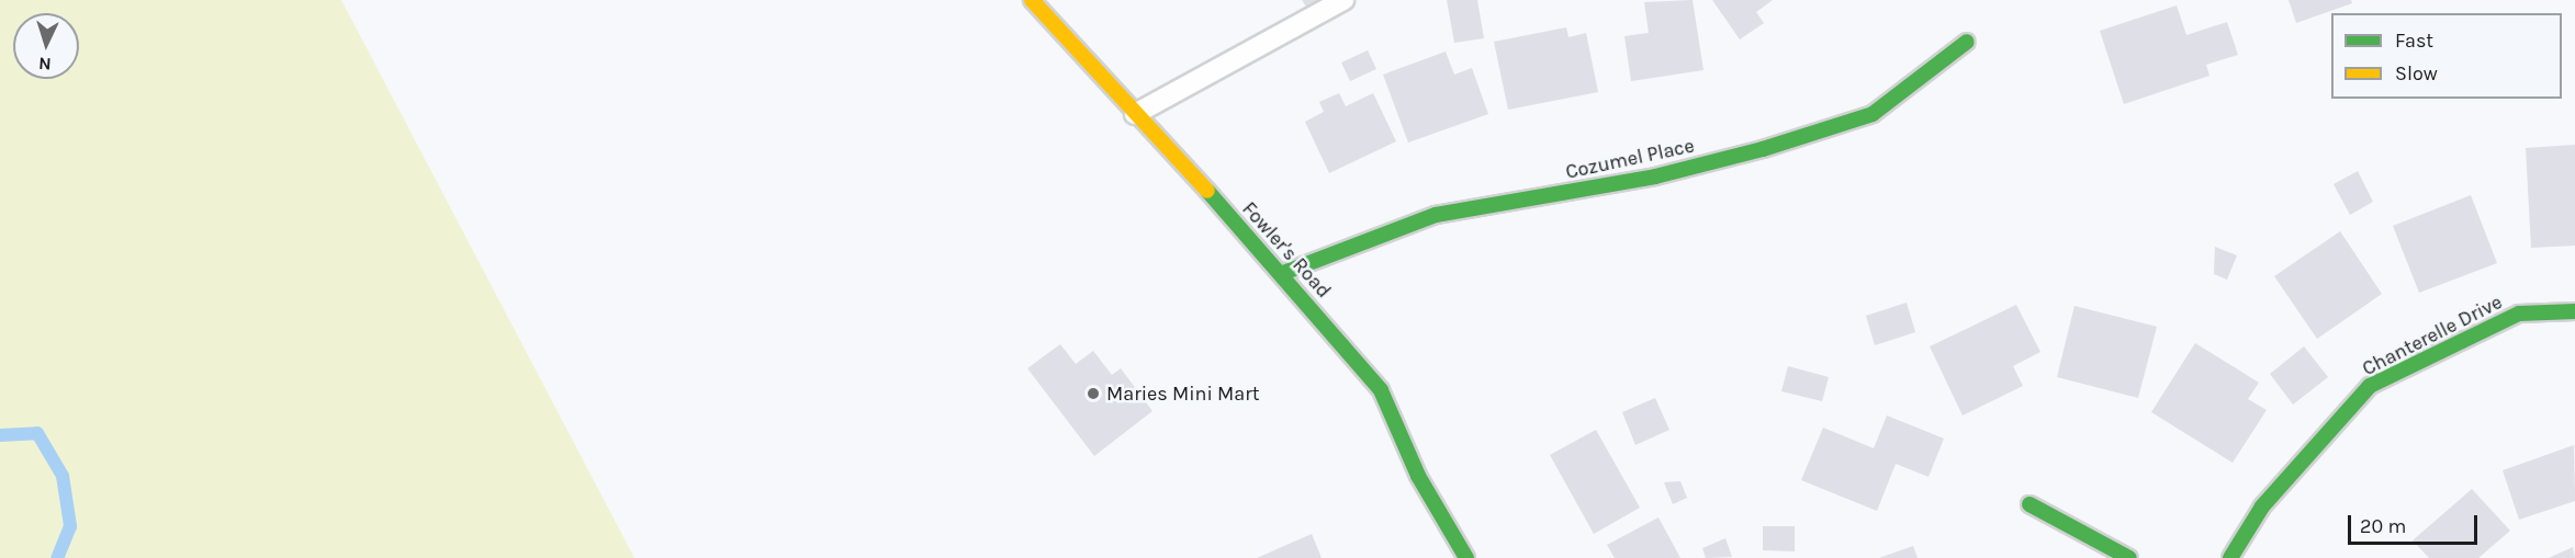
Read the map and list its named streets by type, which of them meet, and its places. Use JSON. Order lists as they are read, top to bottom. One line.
{"streets":{"street":["Cozumel Place","Fowler's Road","Chanterelle Drive"]},"crossings":[["Cozumel Place","Fowler's Road"]],"places":["Maries Mini Mart"],"legend":["Fast","Slow"],"scale_bar":"20 m","north":"bottom"}
